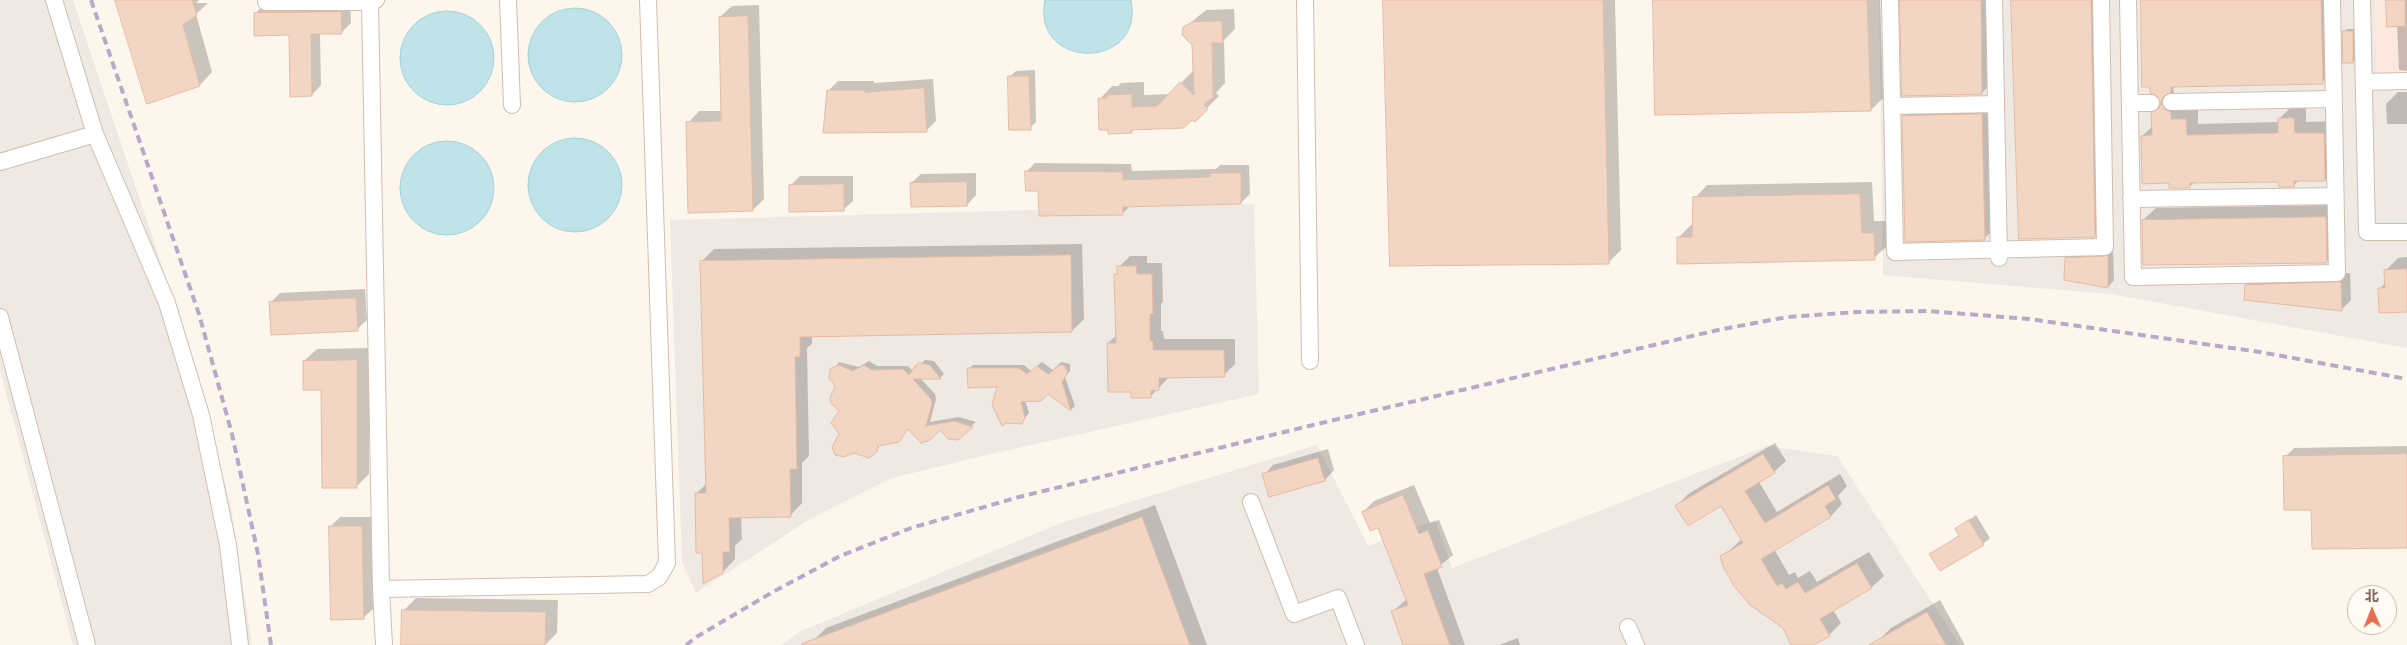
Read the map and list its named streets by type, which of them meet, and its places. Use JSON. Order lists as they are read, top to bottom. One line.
{"north":"top"}
